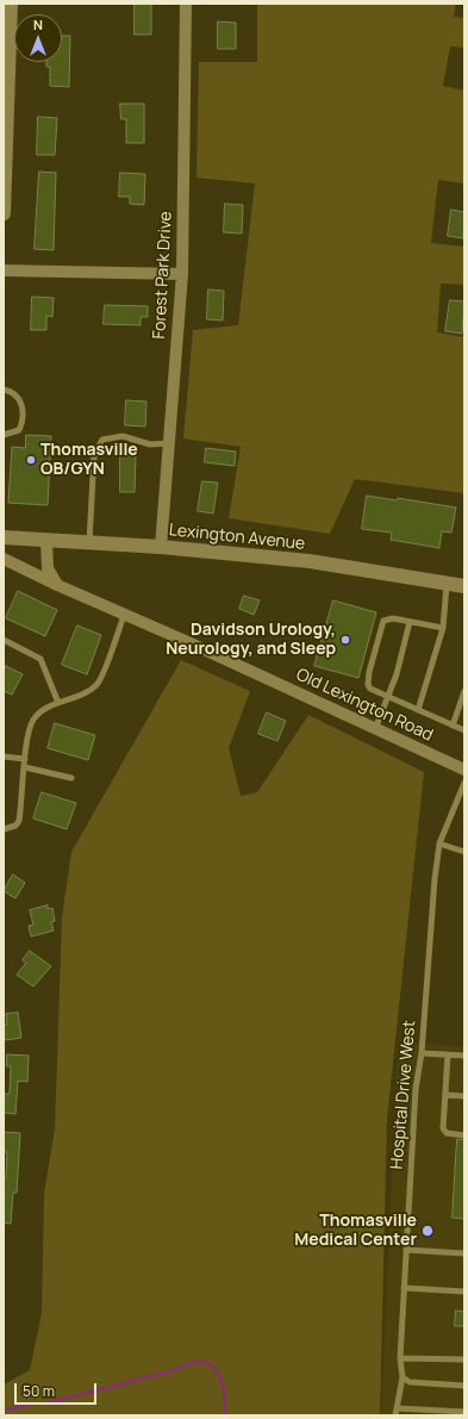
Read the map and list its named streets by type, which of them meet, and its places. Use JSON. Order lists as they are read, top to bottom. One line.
{"streets":{"main road":["Lexington Avenue"],"street":["Forest Park Drive","Old Lexington Road"],"lane":["Hospital Drive West"]},"crossings":[["Forest Park Drive","Lexington Avenue"]],"places":["Thomasville OB/GYN","Davidson Urology, Neurology, and Sleep","Thomasville Medical Center"],"scale_bar":"50 m","north":"top"}
